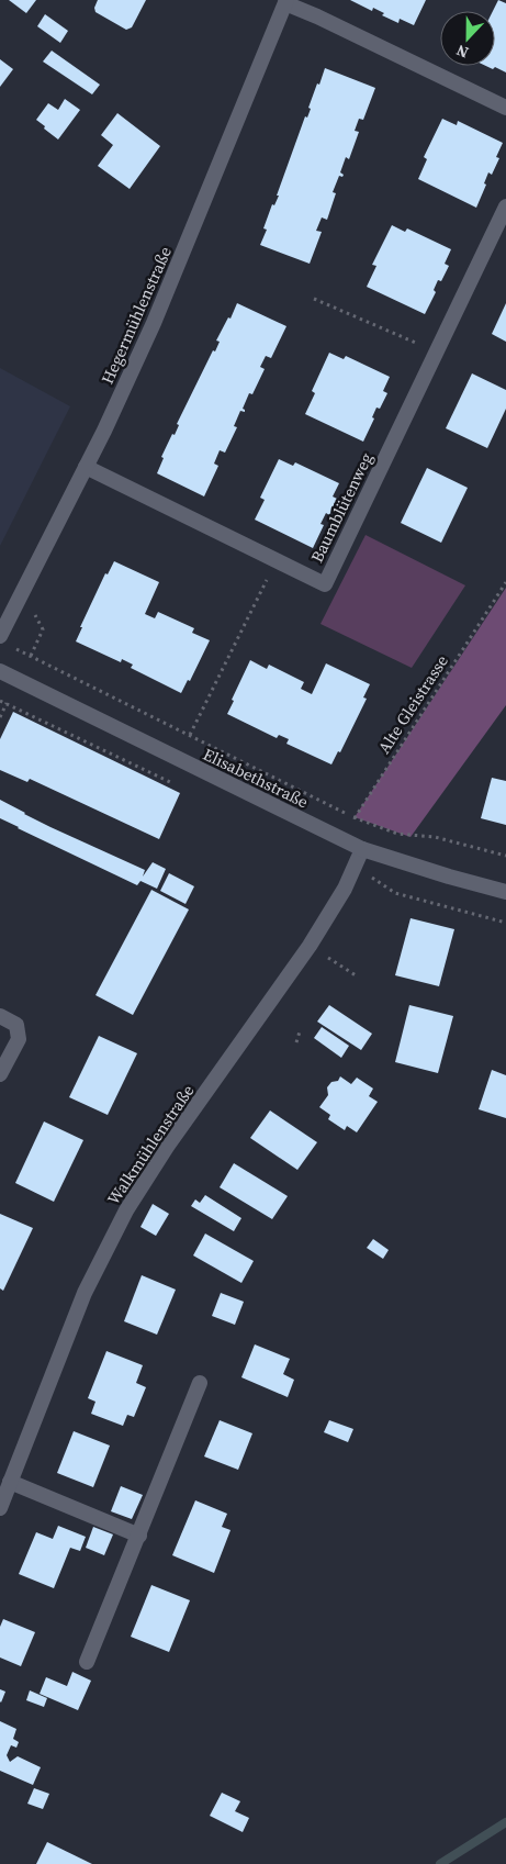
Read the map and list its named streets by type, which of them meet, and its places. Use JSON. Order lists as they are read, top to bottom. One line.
{"streets":{"street":["Hegermühlenstraße","Baumblütenweg","Elisabethstraße","Walkmühlenstraße"],"path":["Alte Gleistrasse"]},"crossings":[["Hegermühlenstraße","Baumblütenweg"],["Alte Gleistrasse","Elisabethstraße"],["Elisabethstraße","Walkmühlenstraße"]],"north":"bottom"}
